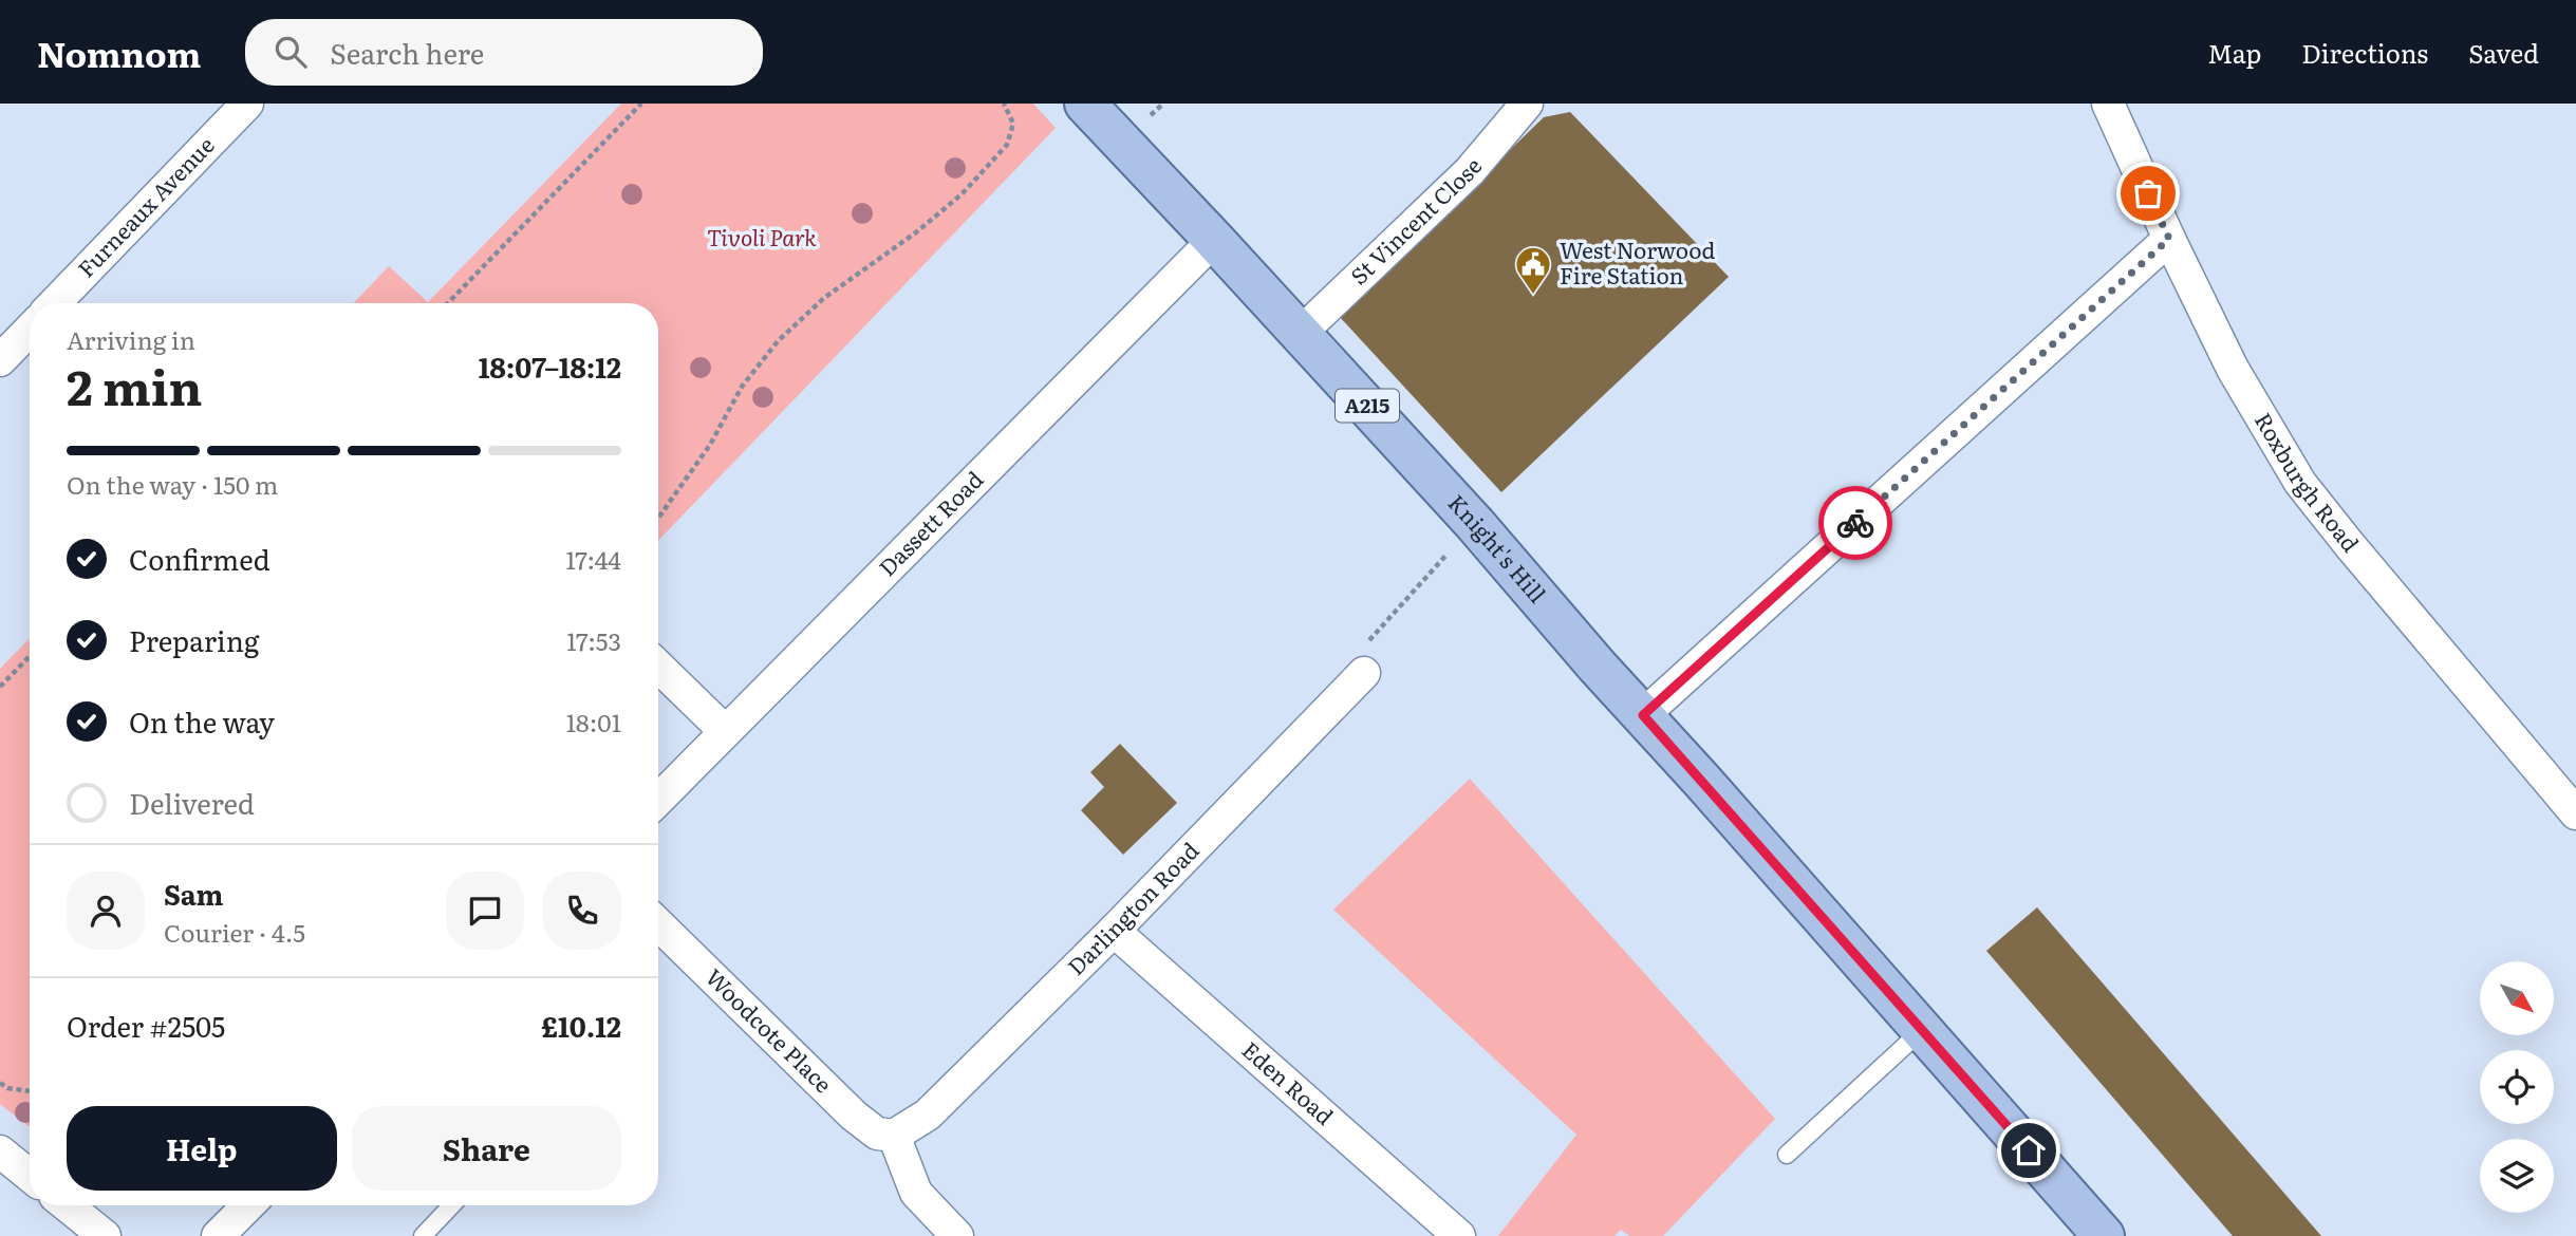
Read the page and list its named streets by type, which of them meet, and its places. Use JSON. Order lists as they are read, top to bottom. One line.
{"streets":{"main road":["A215","Knight's Hill"],"street":["Furneaux Avenue","St Vincent Close","Roxburgh Road","Dassett Road","Darlington Road","Woodcote Place","Eden Road"]},"crossings":[["St Vincent Close","Knight's Hill"],["Dassett Road","Knight's Hill"],["Darlington Road","Woodcote Place"],["Darlington Road","Eden Road"]],"parks":["Tivoli Park"],"places":{"public building":["West Norwood Fire Station"]},"north":"bottom right","page":{"header":"Nomnom","search":"Search here","nav":["Map","Directions","Saved"],"heading":["2 min","Arriving in","18:07–18:12"],"panel":["Sam","Courier · 4.5","Order #2505","£10.12"],"bar":"On the way · 150 m","list":[["Confirmed","17:44"],["Preparing","17:53"],["On the way","18:01"],"Delivered"],"buttons":["Help","Share"]}}
